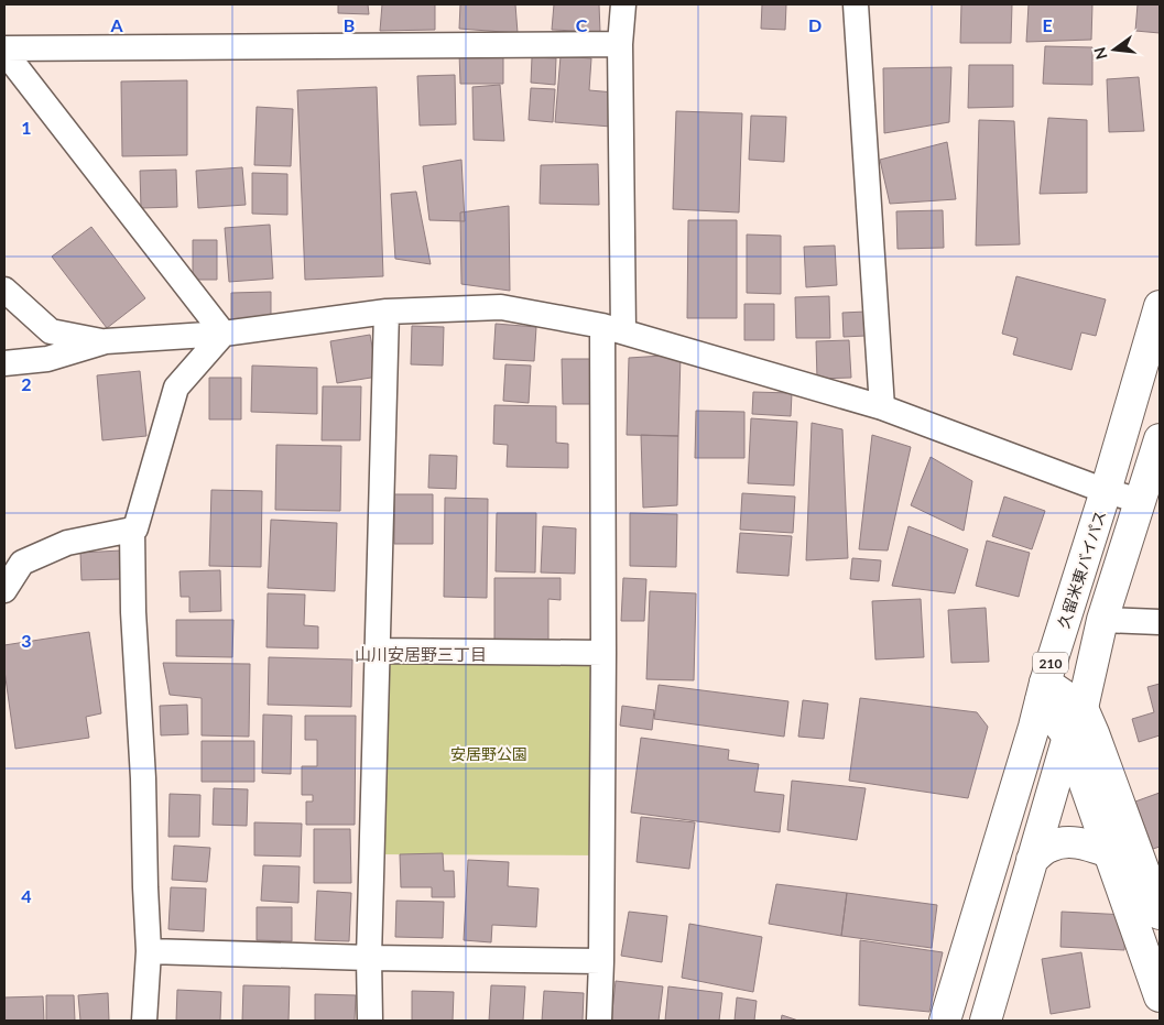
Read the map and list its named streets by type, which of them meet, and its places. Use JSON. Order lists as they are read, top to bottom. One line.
{"streets":{"main road":["久留米東バイパス","210"]},"districts":["山川安居野三丁目"],"parks":["安居野公園"],"north":"left","grid":{"columns":["A","B","C","D","E"],"rows":["1","2","3","4"]}}
